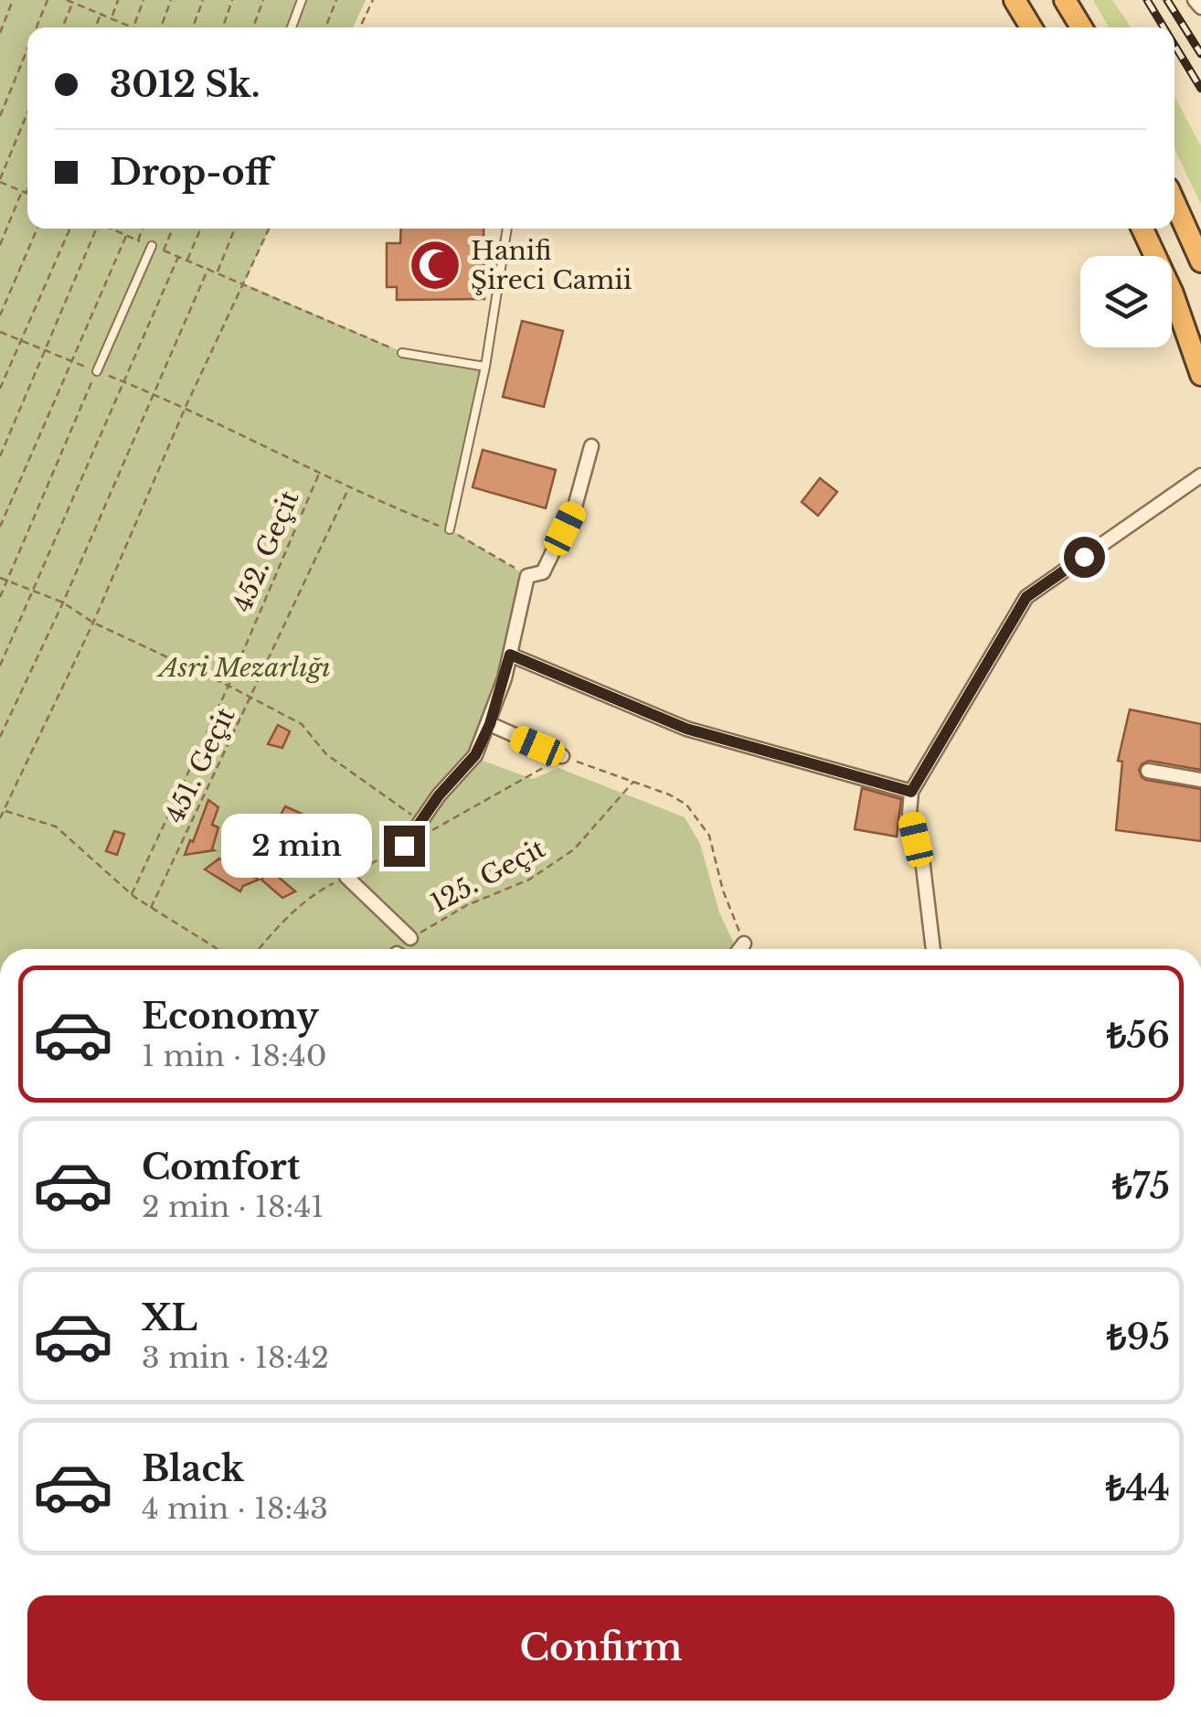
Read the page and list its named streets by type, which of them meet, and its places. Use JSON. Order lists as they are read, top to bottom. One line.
{"streets":{"path":["452. Geçit","451. Geçit","125. Geçit"]},"parks":["Asri Mezarlığı"],"places":{"mosque":["Hanifi Şireci Camii"]},"page":{"banner":["3012 Sk.","Drop-off"],"bubble":"2 min","list":[{"name":"Economy","note":"1 min · 18:40","value":"₺56"},{"name":"Comfort","note":"2 min · 18:41","value":"₺75"},{"name":"XL","note":"3 min · 18:42","value":"₺95"},{"name":"Black","note":"4 min · 18:43","value":"₺44"}],"buttons":"Confirm"}}
